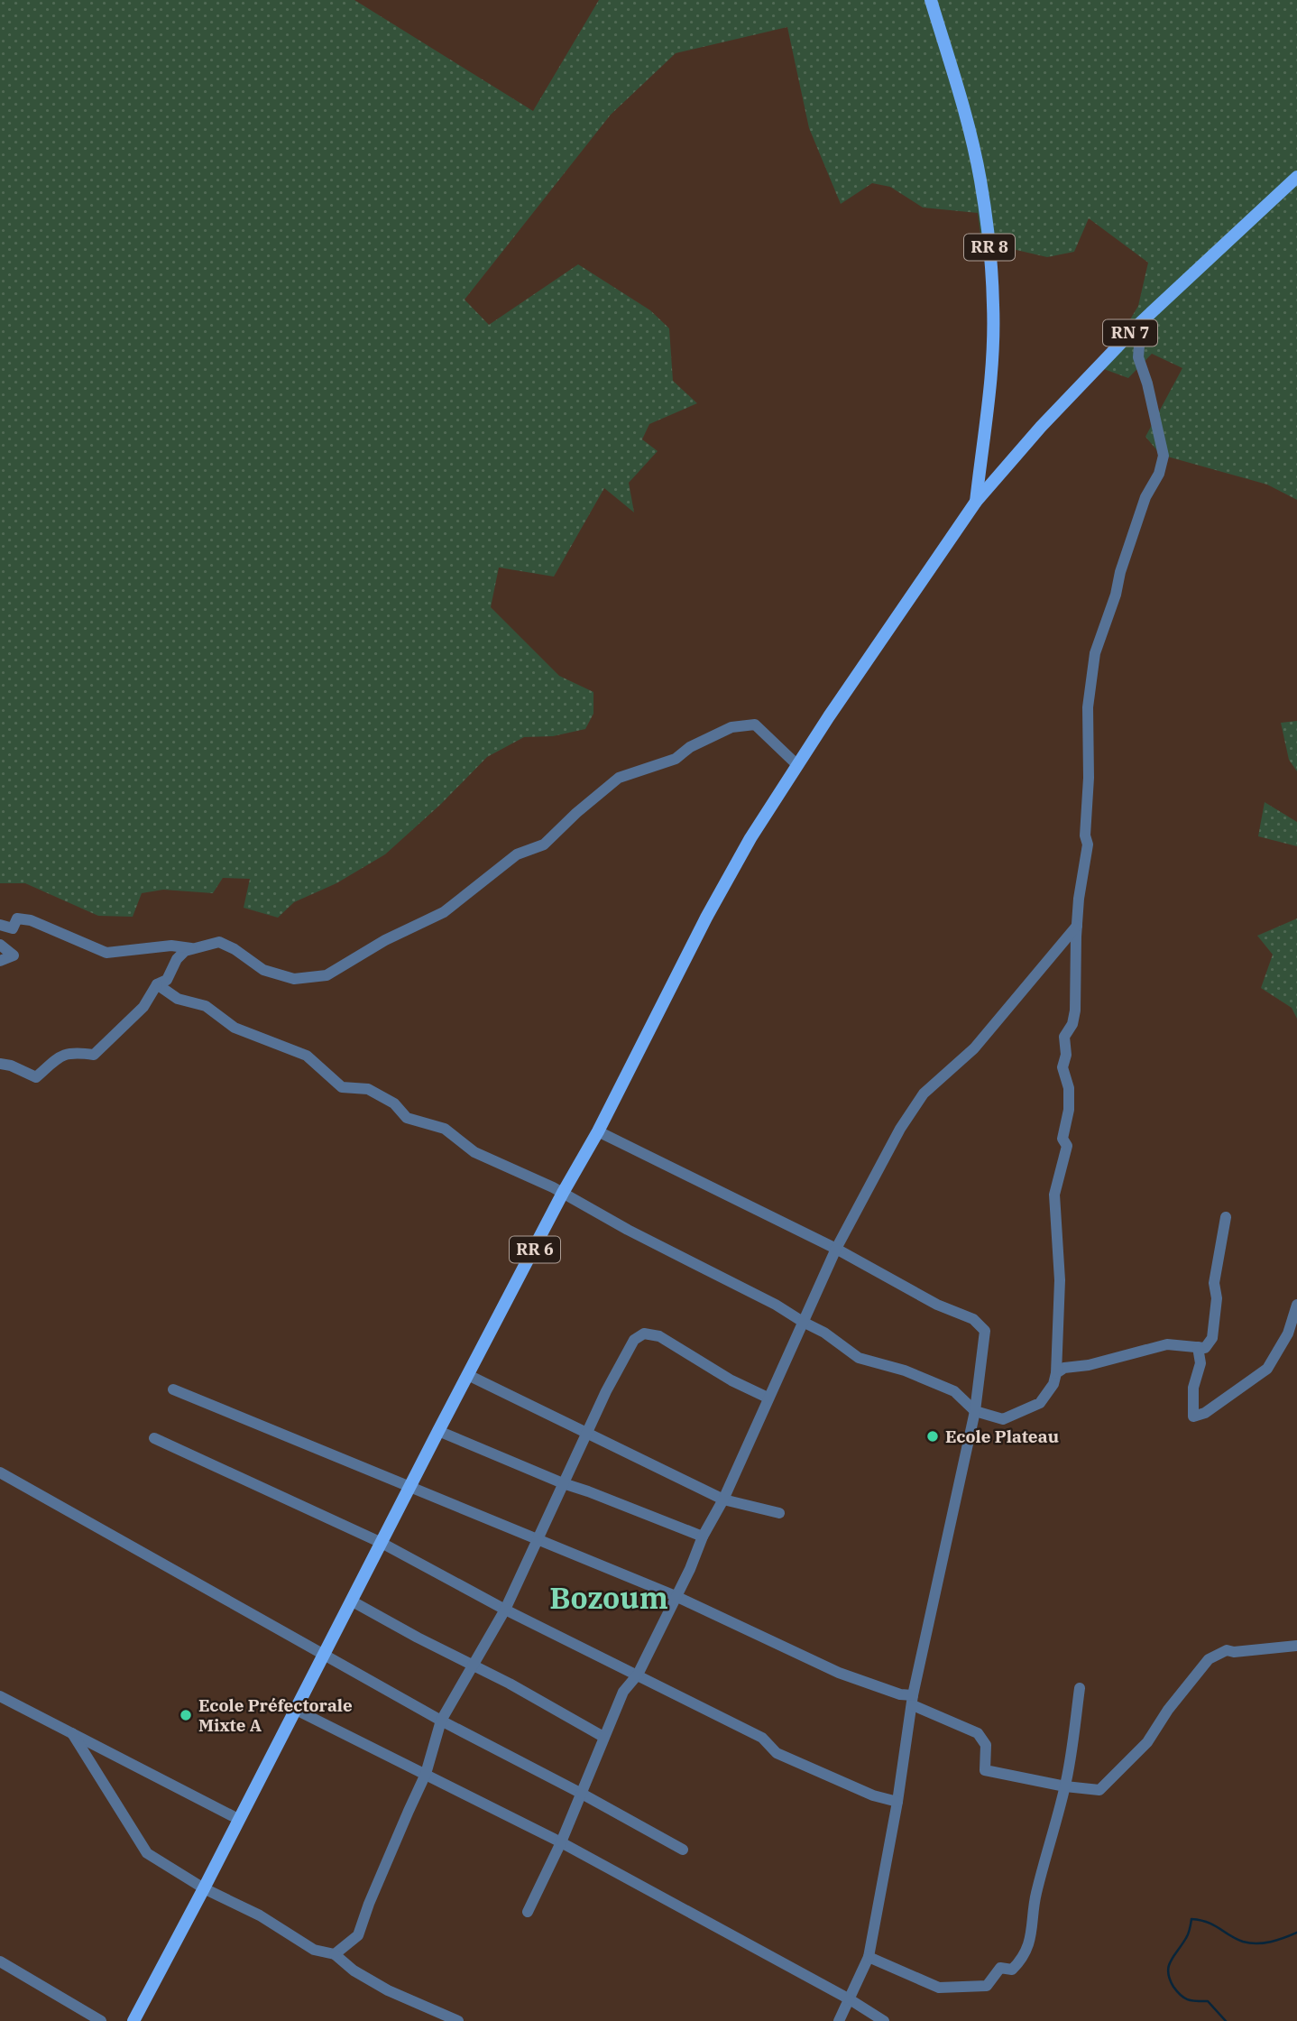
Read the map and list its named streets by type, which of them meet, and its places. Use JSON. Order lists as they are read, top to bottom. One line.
{"streets":{"main road":["RR 8","RN 7","RR 6"]},"crossings":[["RR 8","RN 7"],["RR 8","RR 6"],["RN 7","RR 6"]],"districts":["Bozoum"],"places":["Ecole Plateau","Ecole Préfectorale Mixte A"]}
